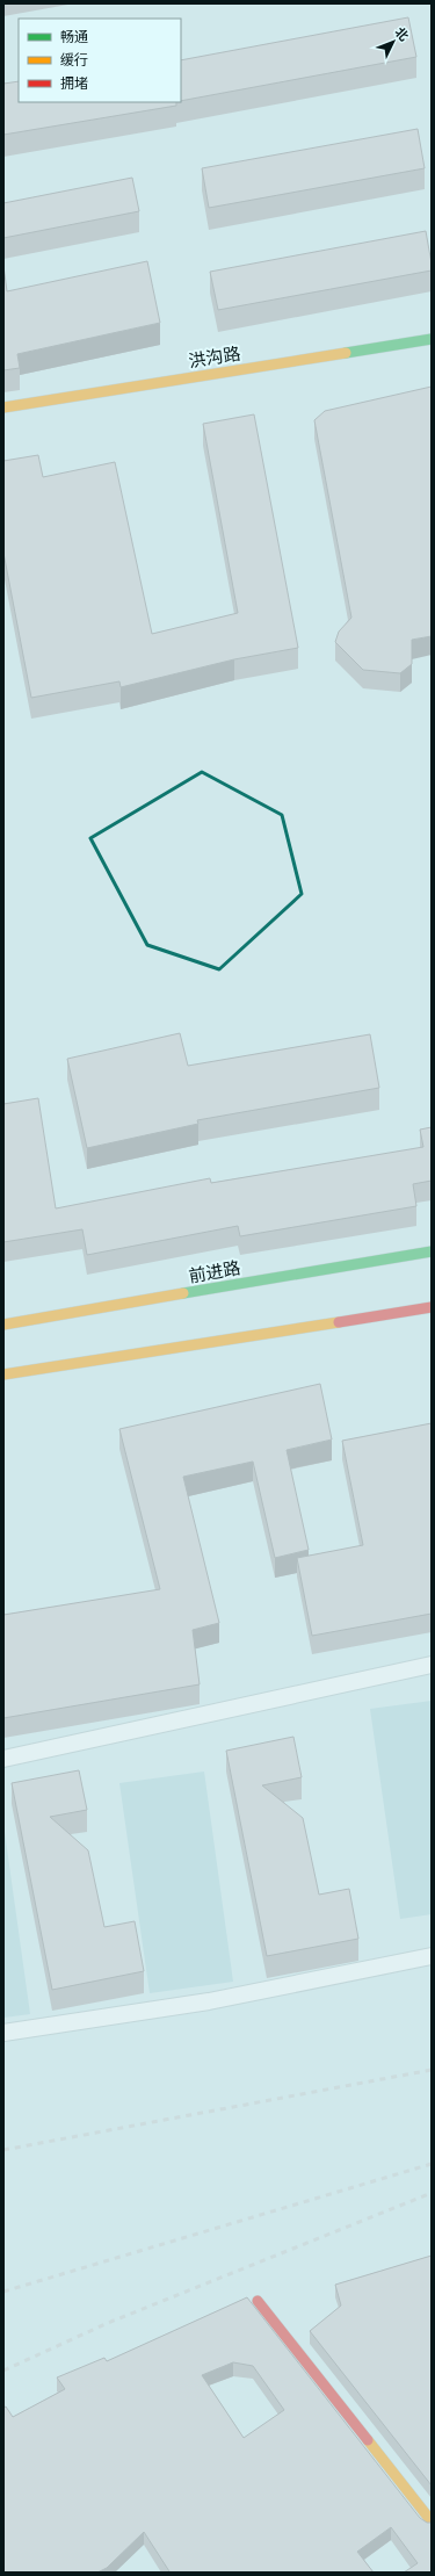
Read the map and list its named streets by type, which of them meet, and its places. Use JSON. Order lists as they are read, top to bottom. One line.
{"streets":{"main road":["洪沟路","前进路"]},"legend":["畅通","缓行","拥堵"],"north":"top right"}
